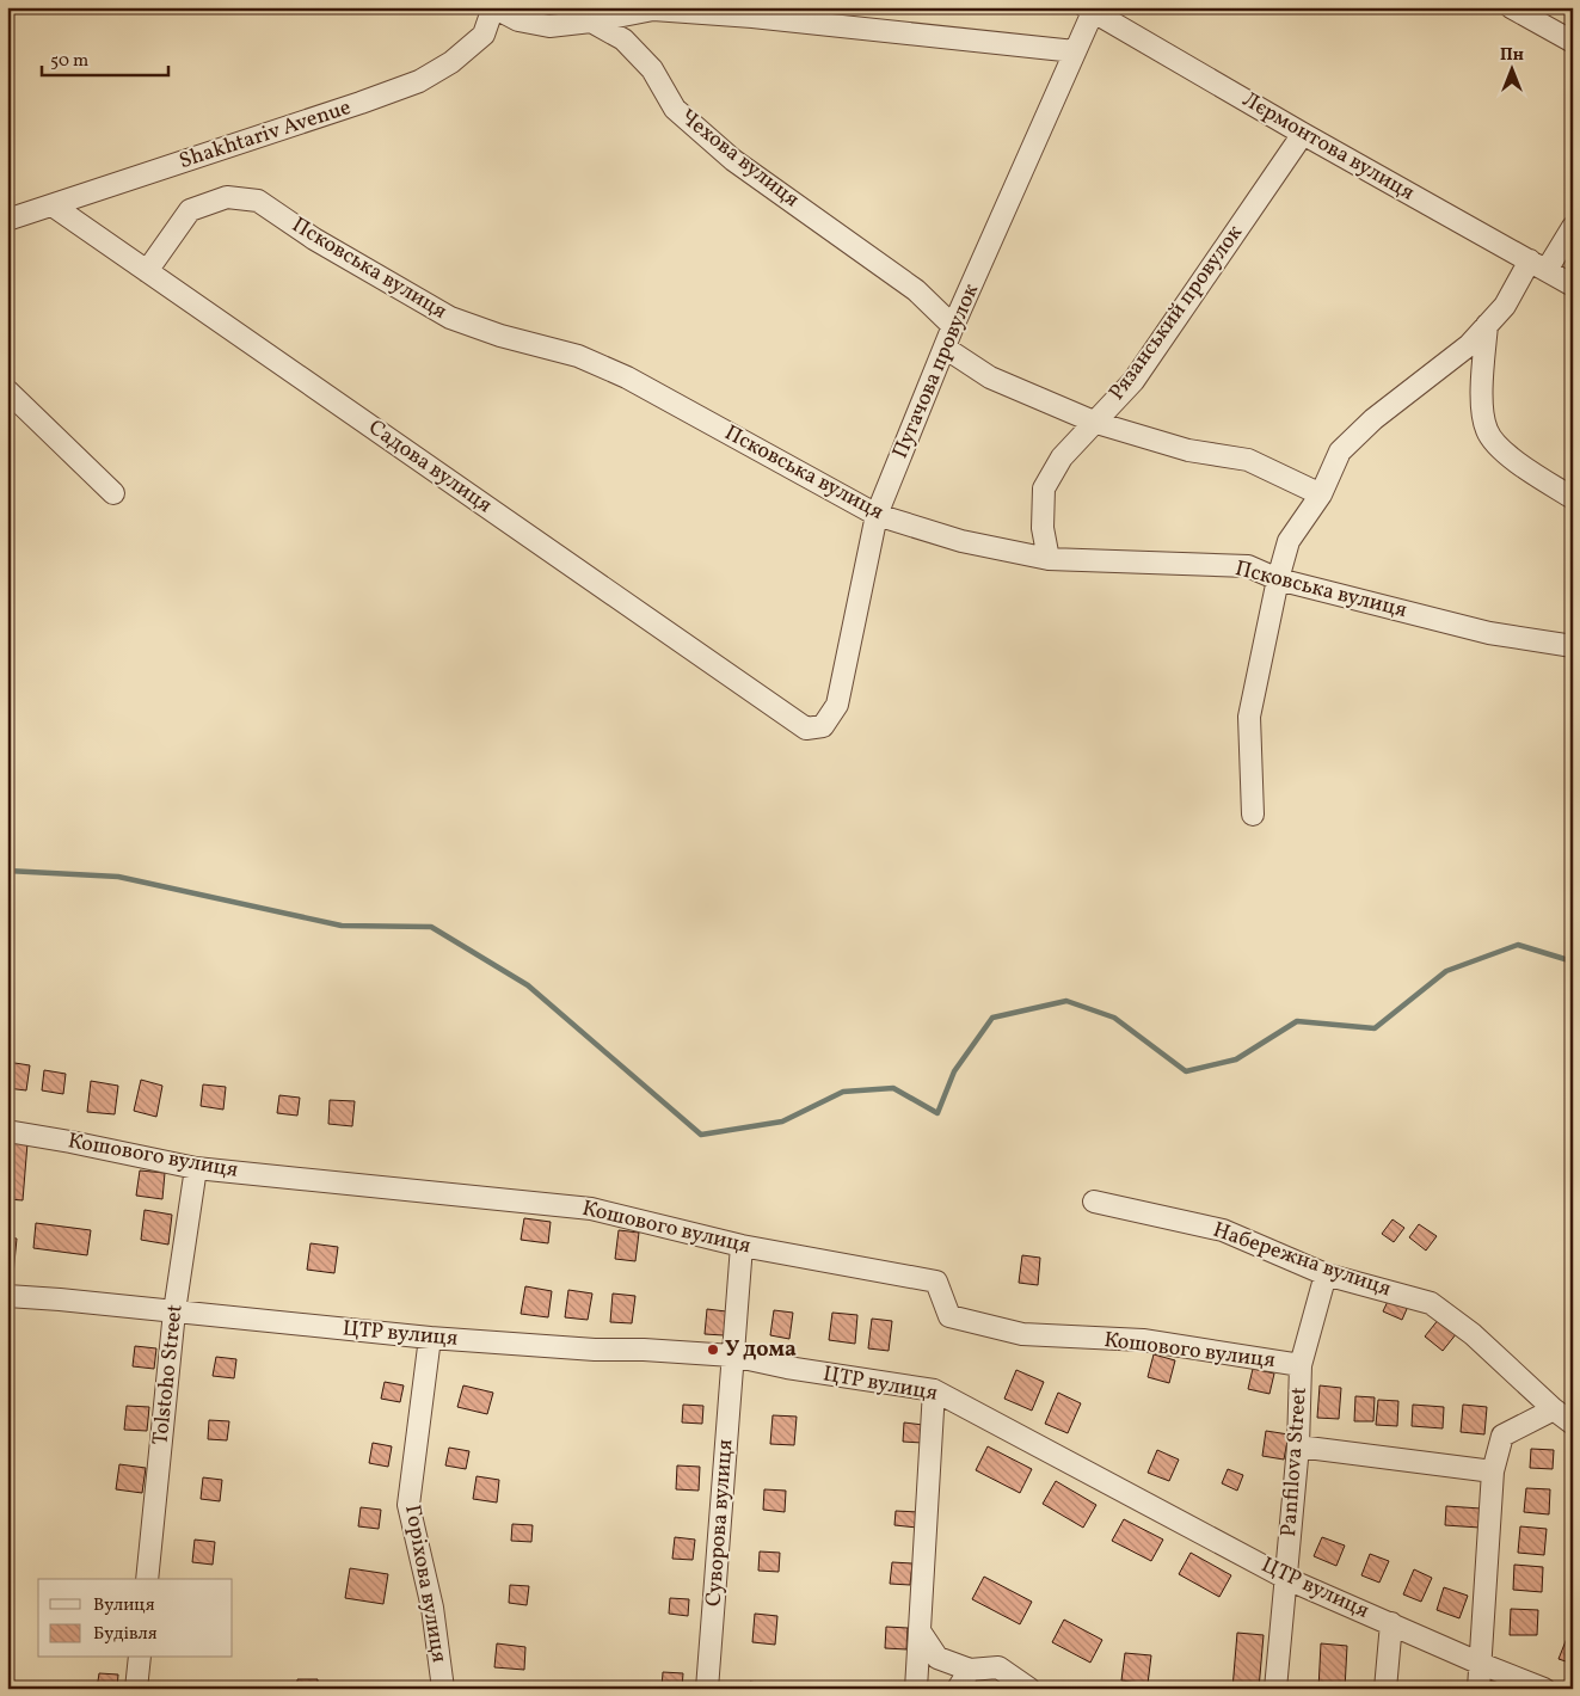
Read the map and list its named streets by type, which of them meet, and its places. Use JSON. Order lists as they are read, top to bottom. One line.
{"streets":{"street":["Shakhtariv Avenue","Лєрмонтова вулиця","Чехова вулиця","Псковська вулиця","Рязанський провулок","Пугачова провулок","Садова вулиця","Кошового вулиця","Набережна вулиця","ЦТР вулиця","Tolstoho Street","Panfilova Street","Суворова вулиця","Горіхова вулиця"]},"crossings":[["Shakhtariv Avenue","Садова вулиця"],["Лєрмонтова вулиця","Рязанський провулок"],["Лєрмонтова вулиця","Пугачова провулок"],["Чехова вулиця","Пугачова провулок"],["Псковська вулиця","Рязанський провулок"],["Псковська вулиця","Пугачова провулок"],["Псковська вулиця","Садова вулиця"],["Пугачова провулок","Садова вулиця"],["Кошового вулиця","Tolstoho Street"],["Кошового вулиця","Panfilova Street"],["Кошового вулиця","Суворова вулиця"],["Набережна вулиця","Panfilova Street"],["ЦТР вулиця","Tolstoho Street"],["ЦТР вулиця","Panfilova Street"],["ЦТР вулиця","Суворова вулиця"],["ЦТР вулиця","Горіхова вулиця"]],"places":["У дома"],"legend":["Вулиця","Будівля"],"scale_bar":"50 m","north":"top"}
